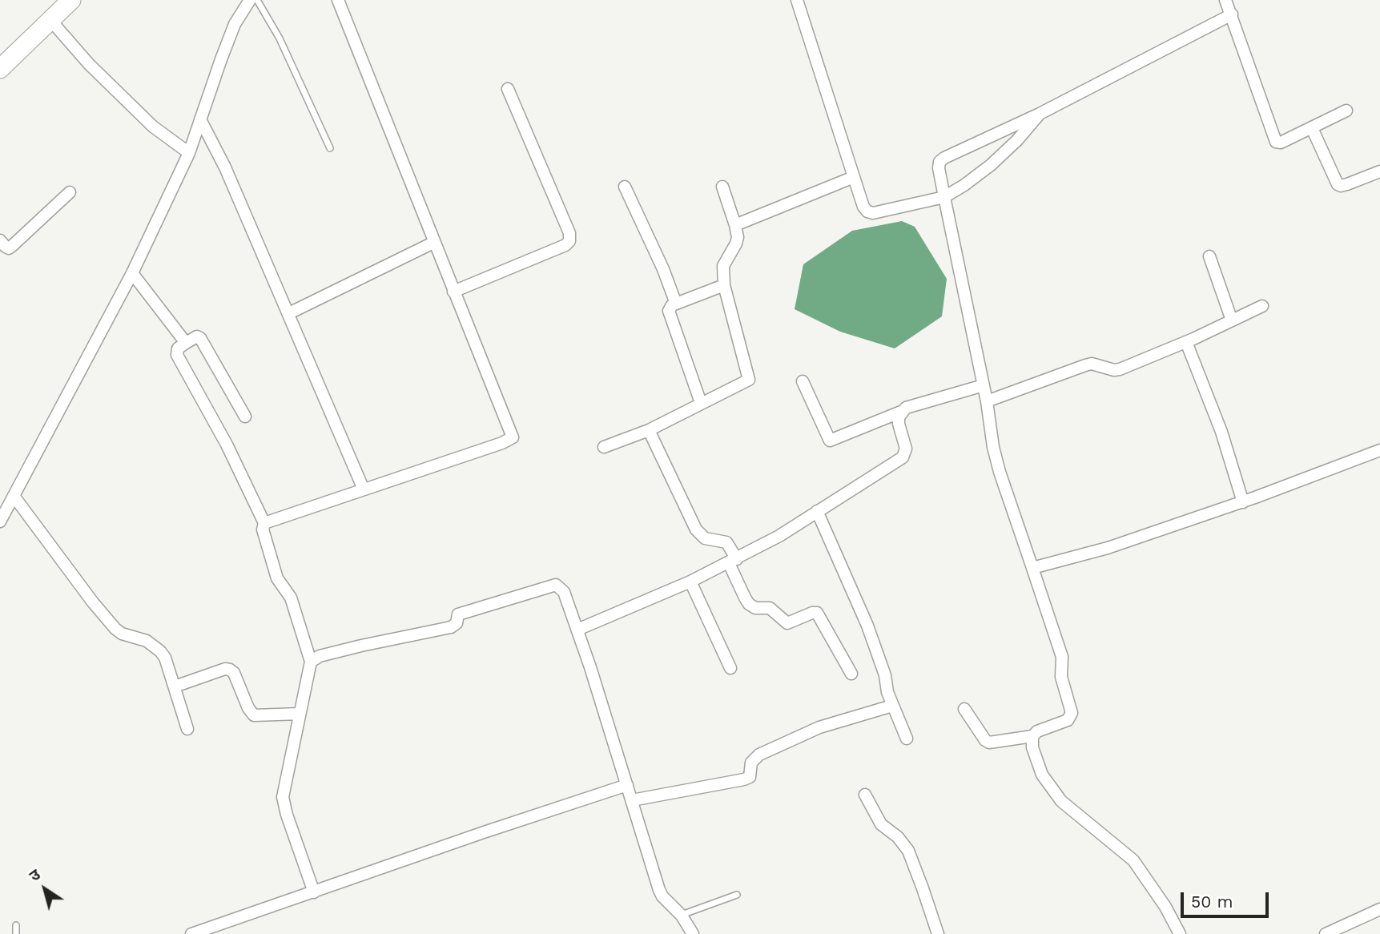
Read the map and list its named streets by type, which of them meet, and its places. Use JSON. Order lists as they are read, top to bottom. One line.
{"scale_bar":"50 m","north":"top left"}
